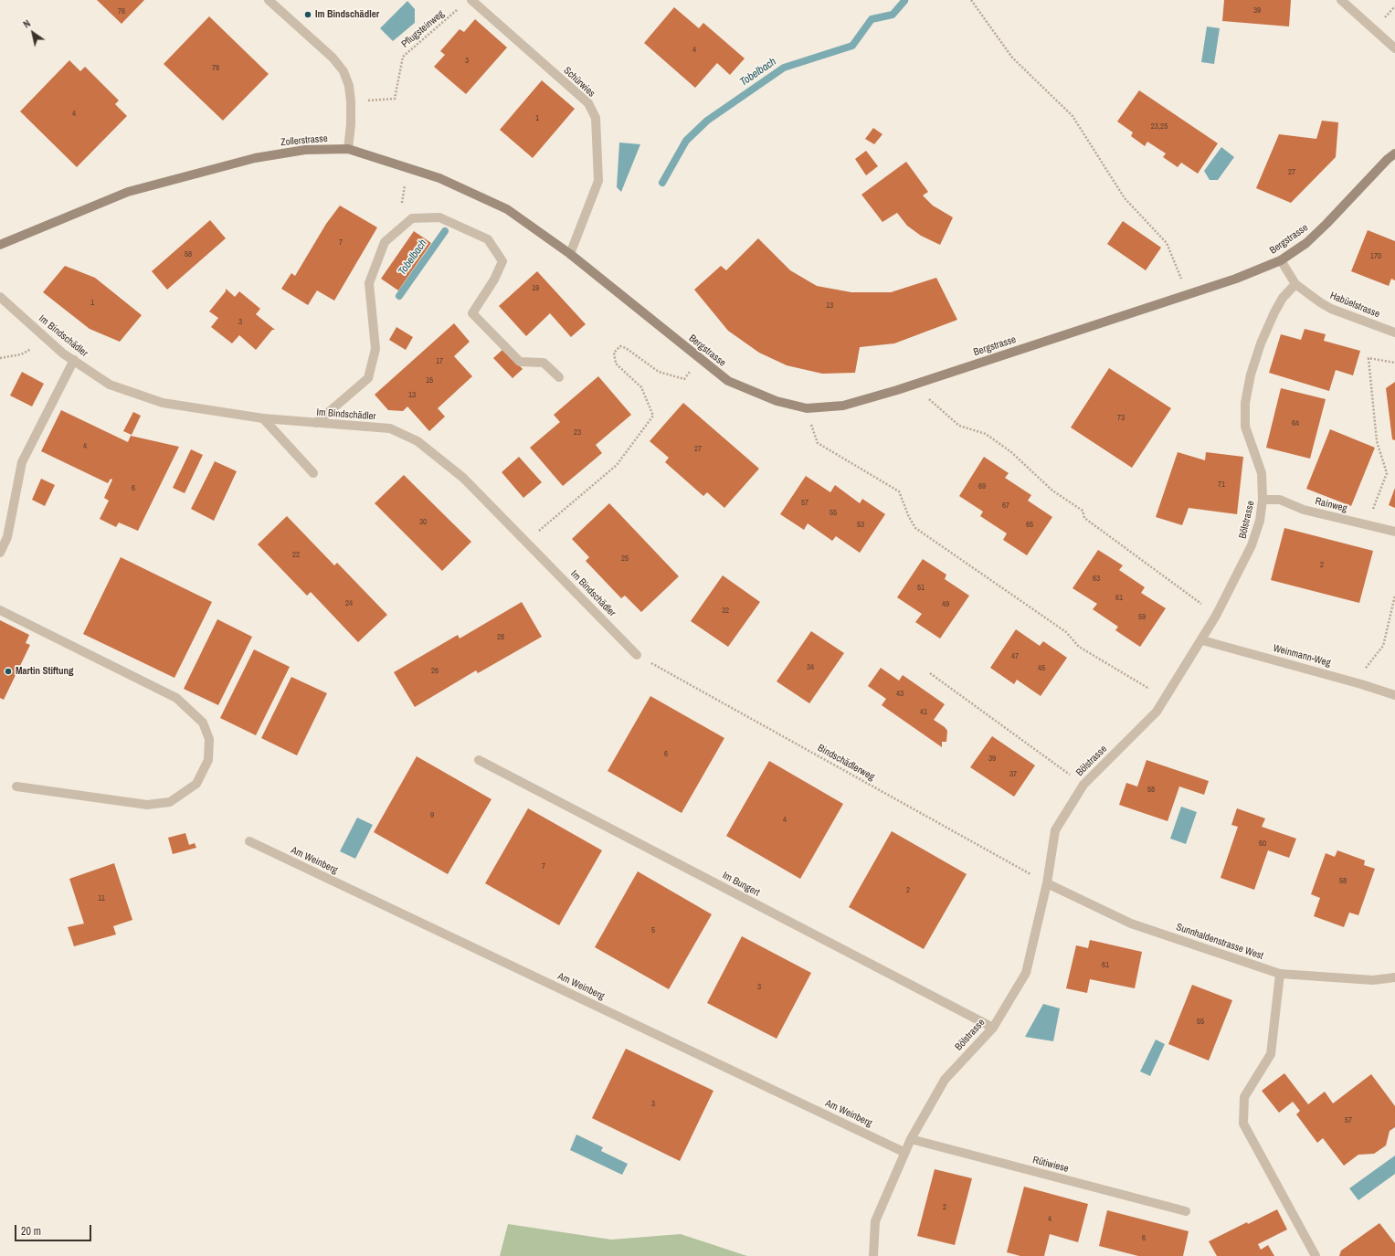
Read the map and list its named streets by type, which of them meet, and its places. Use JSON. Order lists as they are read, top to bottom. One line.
{"streets":{"street":["Schürwies","Zollerstrasse","Bergstrasse","Habüelstrasse","Im Bindschädler","Rainweg","Bölstrasse","Weinmann-Weg","Am Weinberg","Im Bungert","Sunnhaldenstrasse West","Rütiwiese"],"path":["Pflugsteinweg","Bindschädlerweg"]},"crossings":[["Schürwies","Zollerstrasse"],["Zollerstrasse","Bergstrasse"],["Bergstrasse","Habüelstrasse"],["Habüelstrasse","Bölstrasse"],["Im Bindschädler","Bindschädlerweg"],["Rainweg","Bölstrasse"],["Bölstrasse","Weinmann-Weg"],["Bölstrasse","Bindschädlerweg"],["Bölstrasse","Am Weinberg"],["Bölstrasse","Im Bungert"],["Bölstrasse","Sunnhaldenstrasse West"],["Bölstrasse","Rütiwiese"],["Bindschädlerweg","Sunnhaldenstrasse West"]],"water":["Tobelbach"],"places":["Im Bindschädler","Martin Stiftung"],"house_numbers":["39","76","4","3","78","4","1","23,25","27","7","58","170","19","1","13","3","17","15","13","73","64","23","4","27","71","69","6","57","67","55","30","53","65","22","25","2","63","51","61","24","49","32","59","28","47","34","45","26","43","41","6","39","37","58","9","4","60","7","58","2","11","5","61","3","55","3","57","2","4","6"],"scale_bar":"20 m","north":"top left"}
